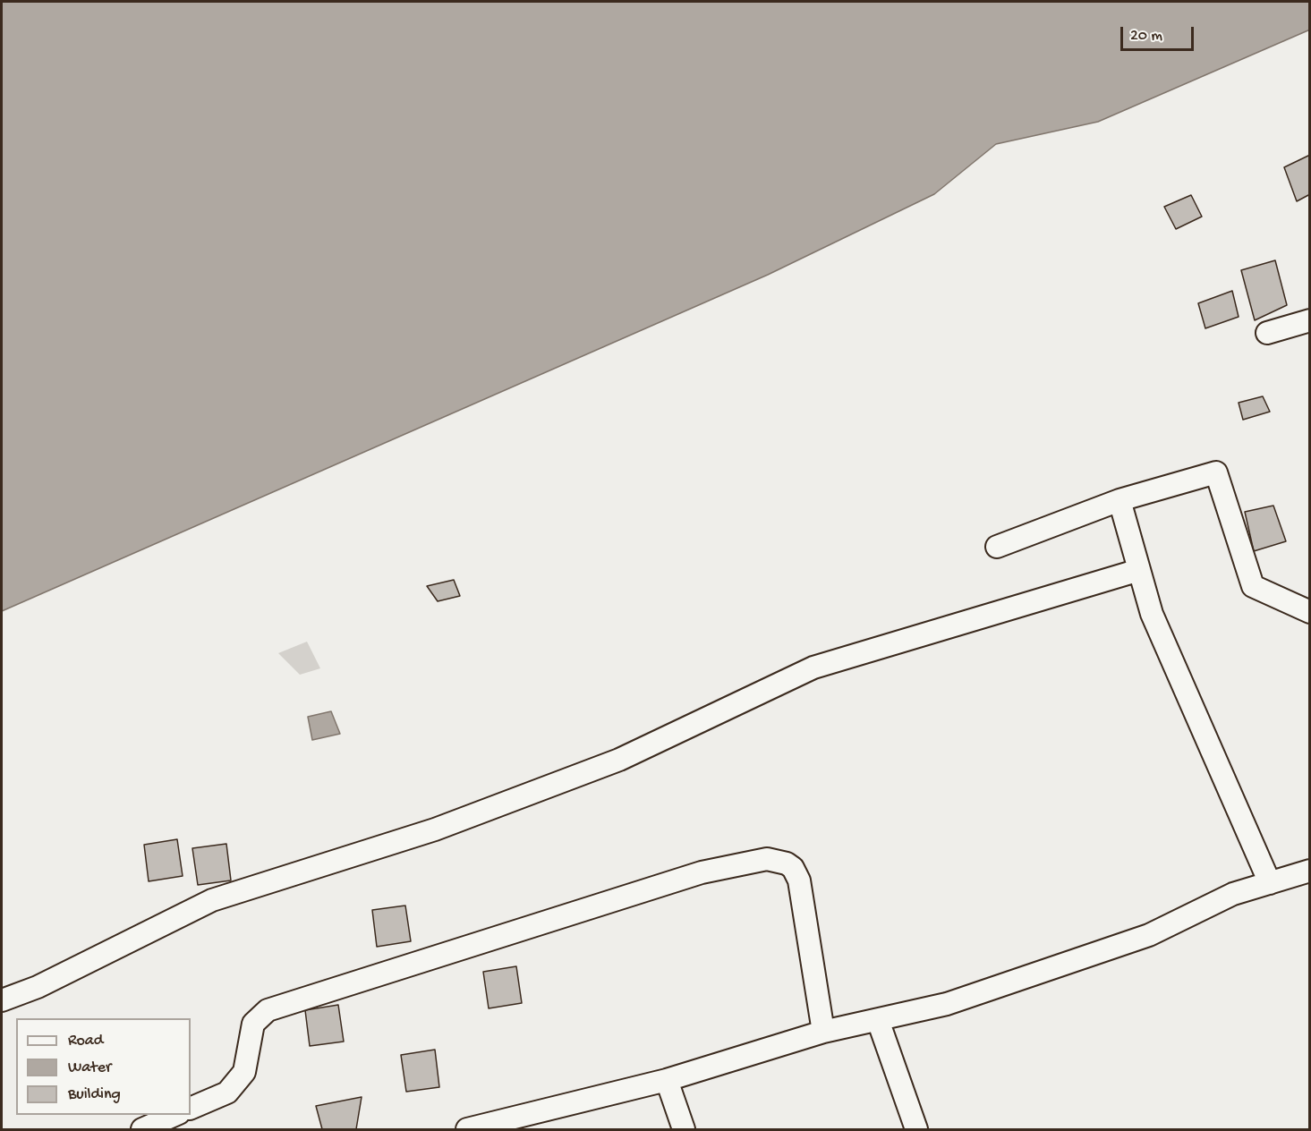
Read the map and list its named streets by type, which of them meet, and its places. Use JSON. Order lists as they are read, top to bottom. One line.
{"legend":["Road","Water","Building"],"scale_bar":"20 m"}
